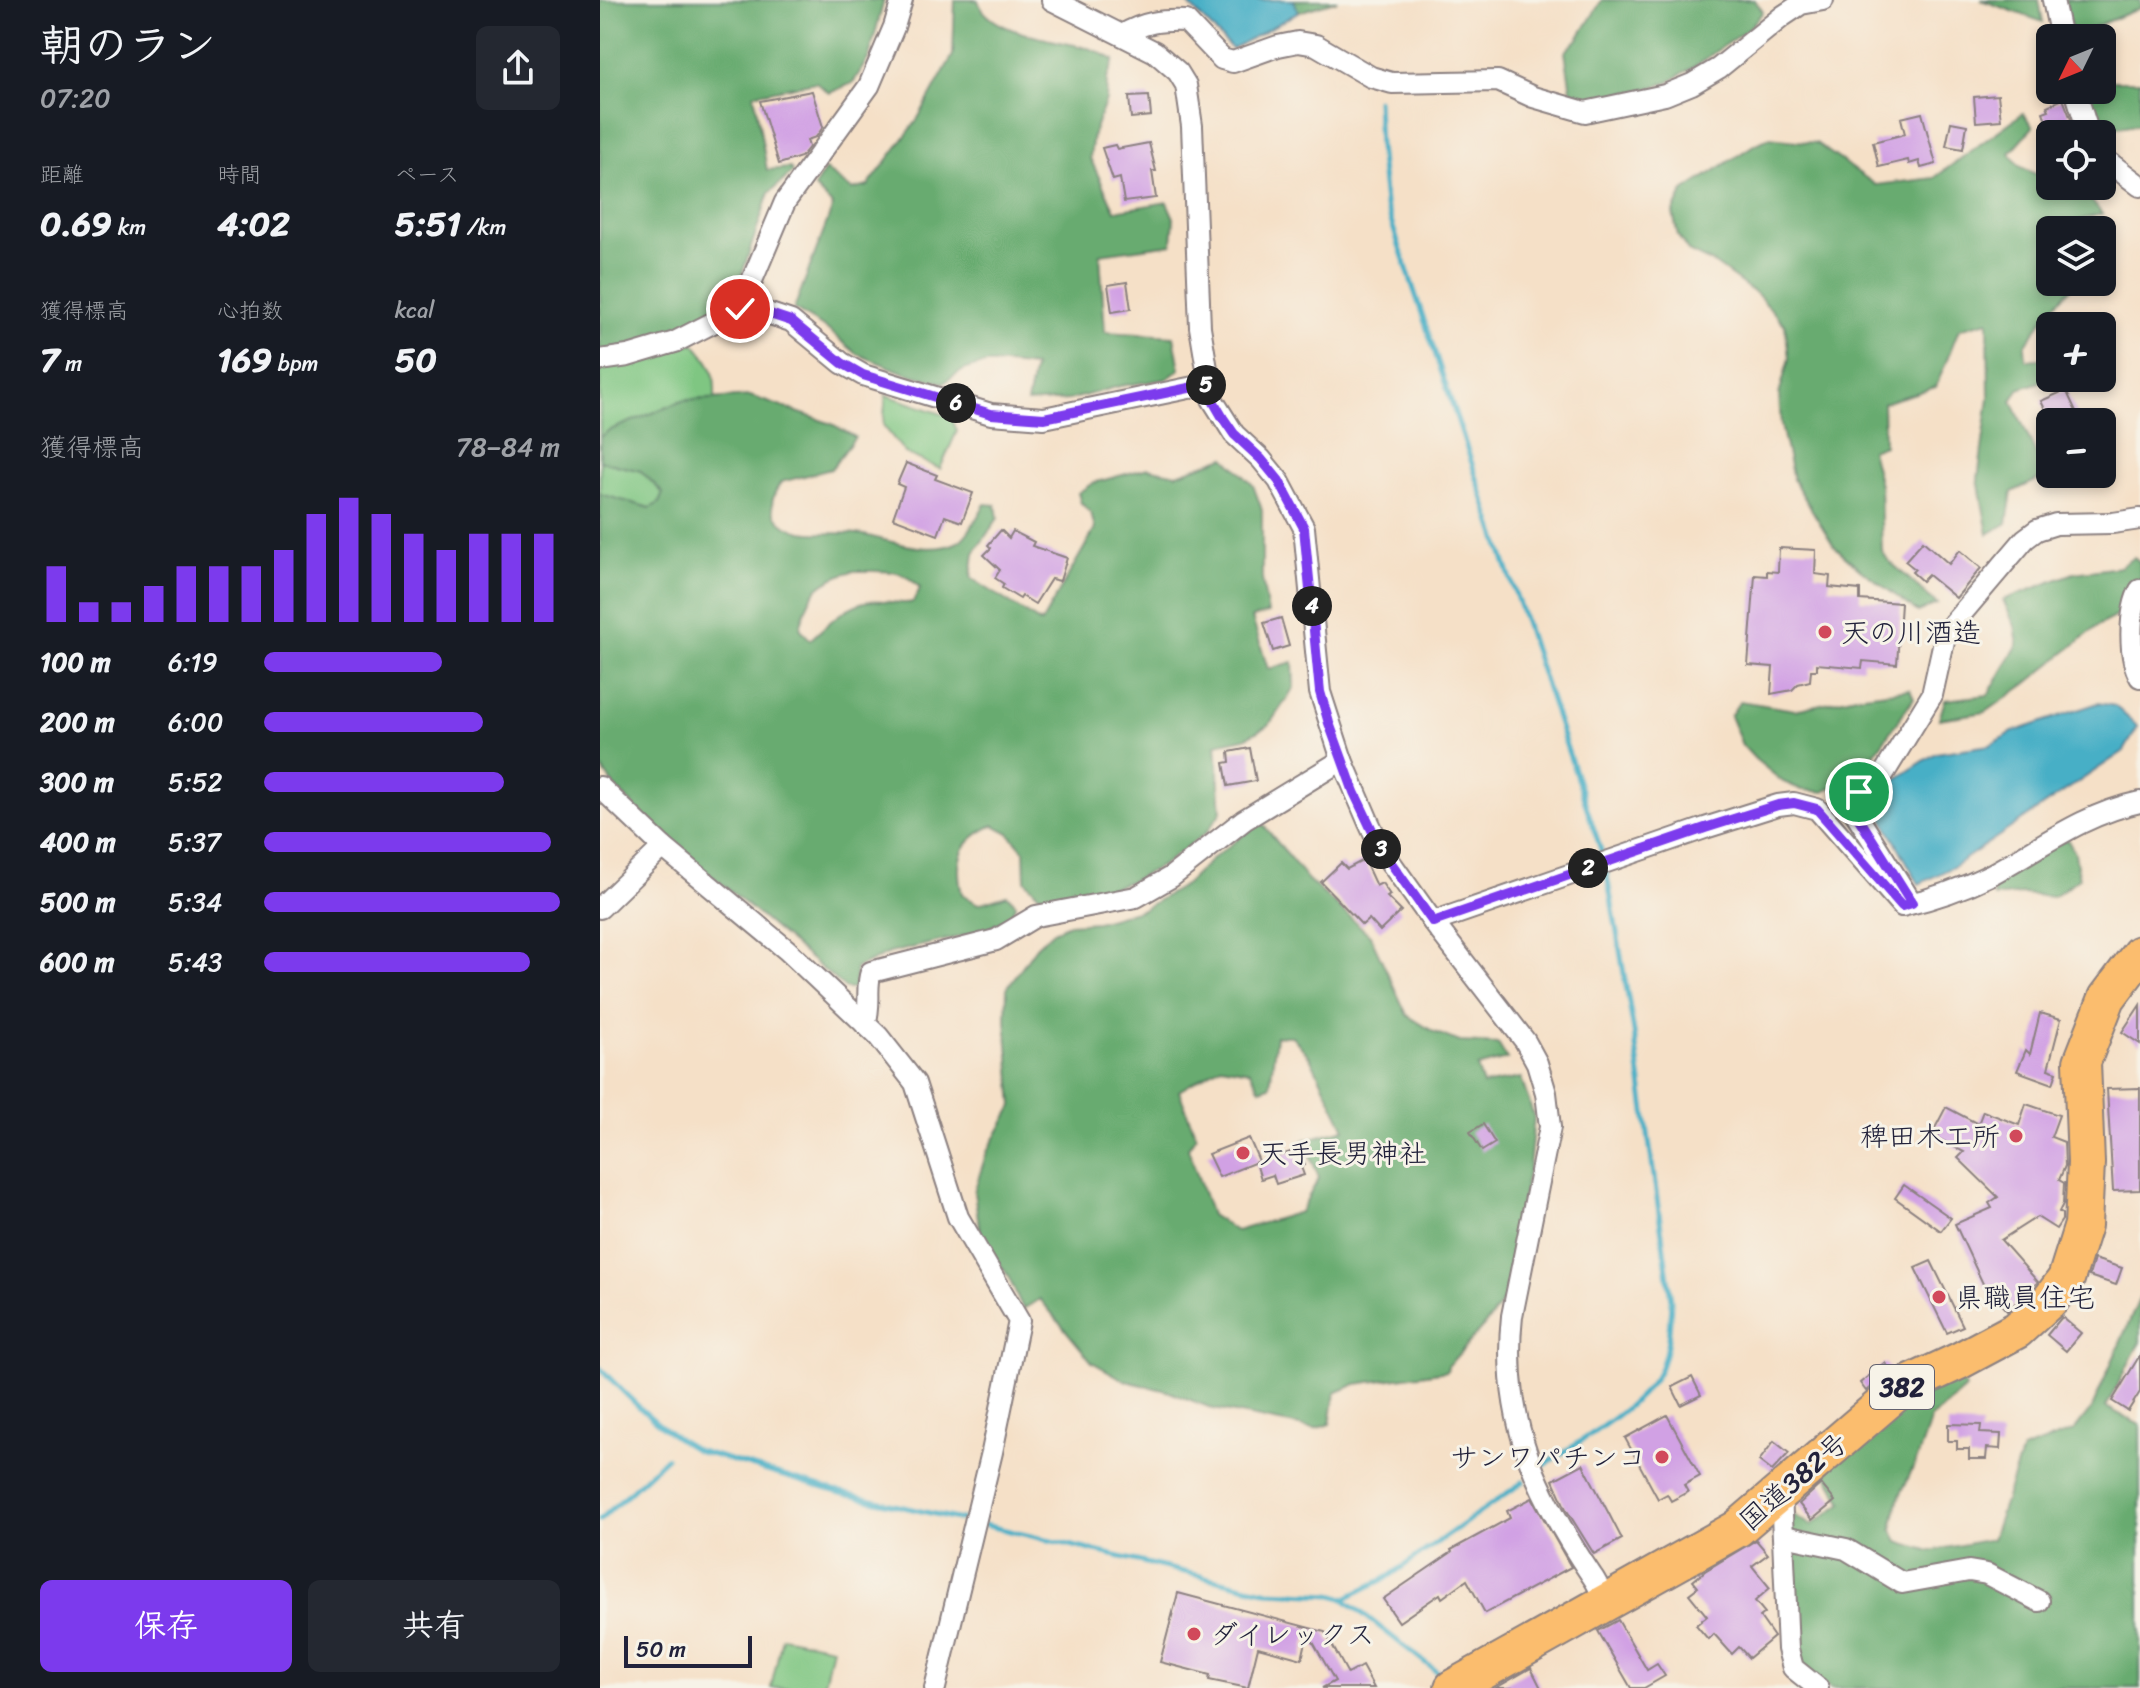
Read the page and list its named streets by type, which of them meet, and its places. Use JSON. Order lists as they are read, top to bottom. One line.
{"streets":{"highway":["382","国道382号"]},"places":["天の川酒造","稗田木工所","天手長男神社","県職員住宅","サンワパチンコ","ダイレックス"],"scale_bar":"50 m","north":"bottom left","page":{"heading":["朝のラン","07:20"],"map_buttons":["+","−"],"stats":[["距離","0.69 km"],["時間","4:02"],["ペース","5:51 /km"],["獲得標高","7 m"],["心拍数","169 bpm"],["kcal","50"]],"pins":["5","6","4","3","2"],"chart":["獲得標高","78–84 m"],"list":[{"name":"100 m","note":"6:19"},{"name":"200 m","note":"6:00"},{"name":"300 m","note":"5:52"},{"name":"400 m","note":"5:37"},{"name":"500 m","note":"5:34"},{"name":"600 m","note":"5:43"}],"buttons":["保存","共有"],"scale":"50 m"}}
